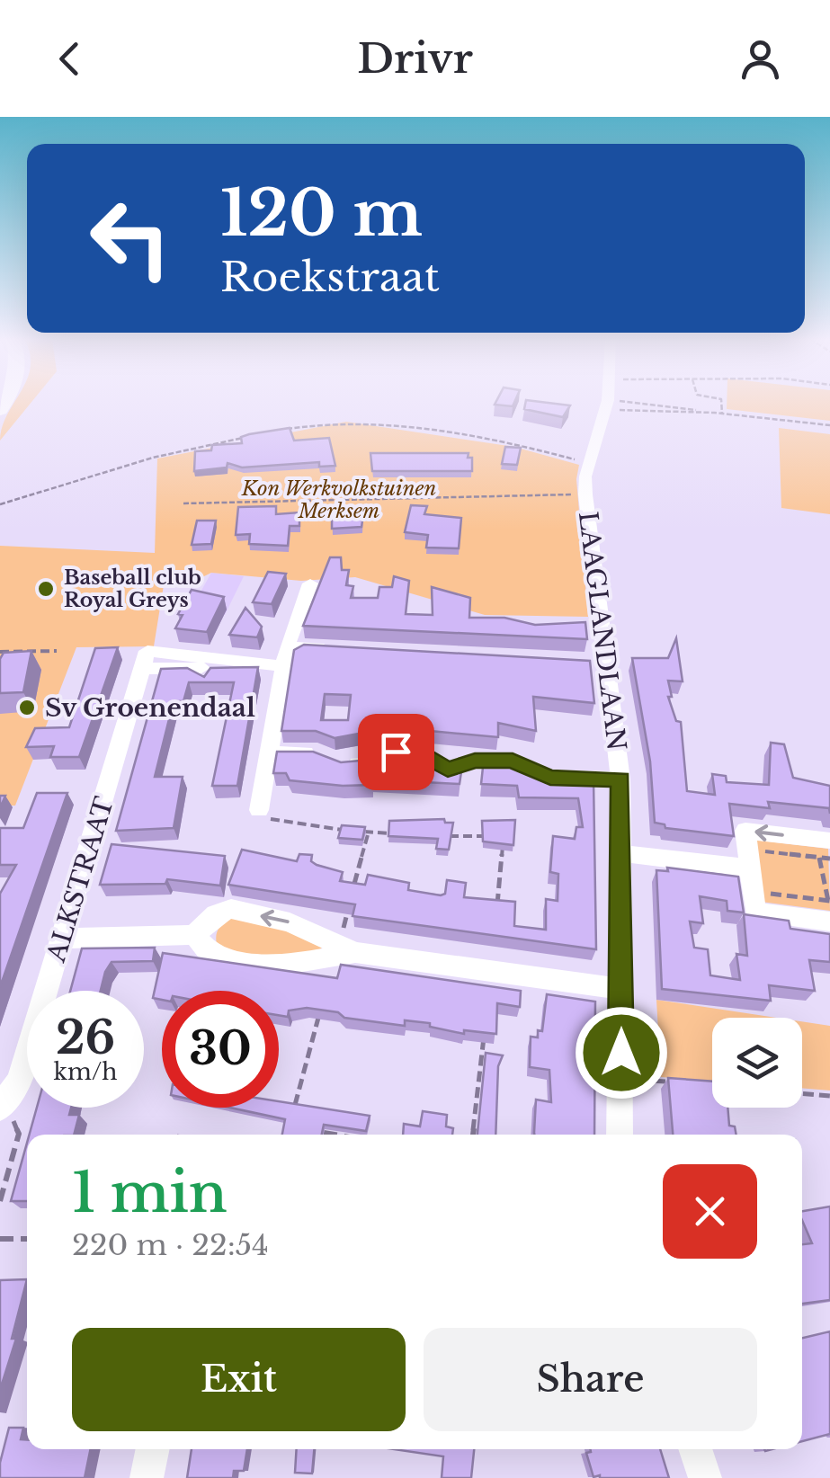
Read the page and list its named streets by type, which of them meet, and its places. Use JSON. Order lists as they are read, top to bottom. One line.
{"streets":{"street":["LAAGLANDLAAN","ALKSTRAAT"]},"parks":["Kon Werkvolkstuinen Merksem"],"places":["Baseball club Royal Greys","Sv Groenendaal"],"page":{"header":"Drivr","turn":["120 m","Roekstraat"],"speed":"26 km/h","limit":"30","heading":["1 min","220 m · 22:54"],"buttons":["Exit","Share"]}}
